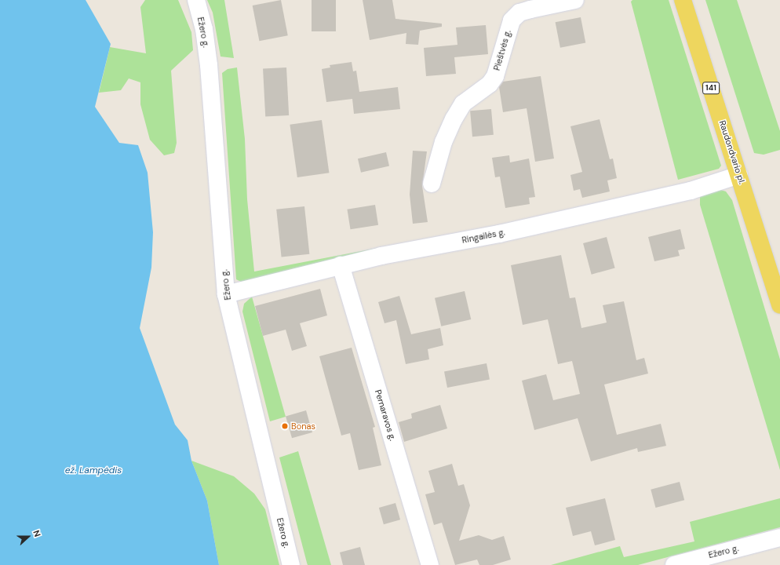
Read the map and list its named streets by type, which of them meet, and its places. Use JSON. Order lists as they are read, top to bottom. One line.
{"streets":{"main road":["141","Raudondvario pl."],"street":["Ežero g.","Pieštvės g.","Ringailės g.","Pernaravos g."]},"crossings":[["Ežero g.","Ringailės g."],["Raudondvario pl.","Ringailės g."],["Ringailės g.","Pernaravos g."]],"water":["ež. Lampėdis"],"places":["Bonas"],"north":"right"}
